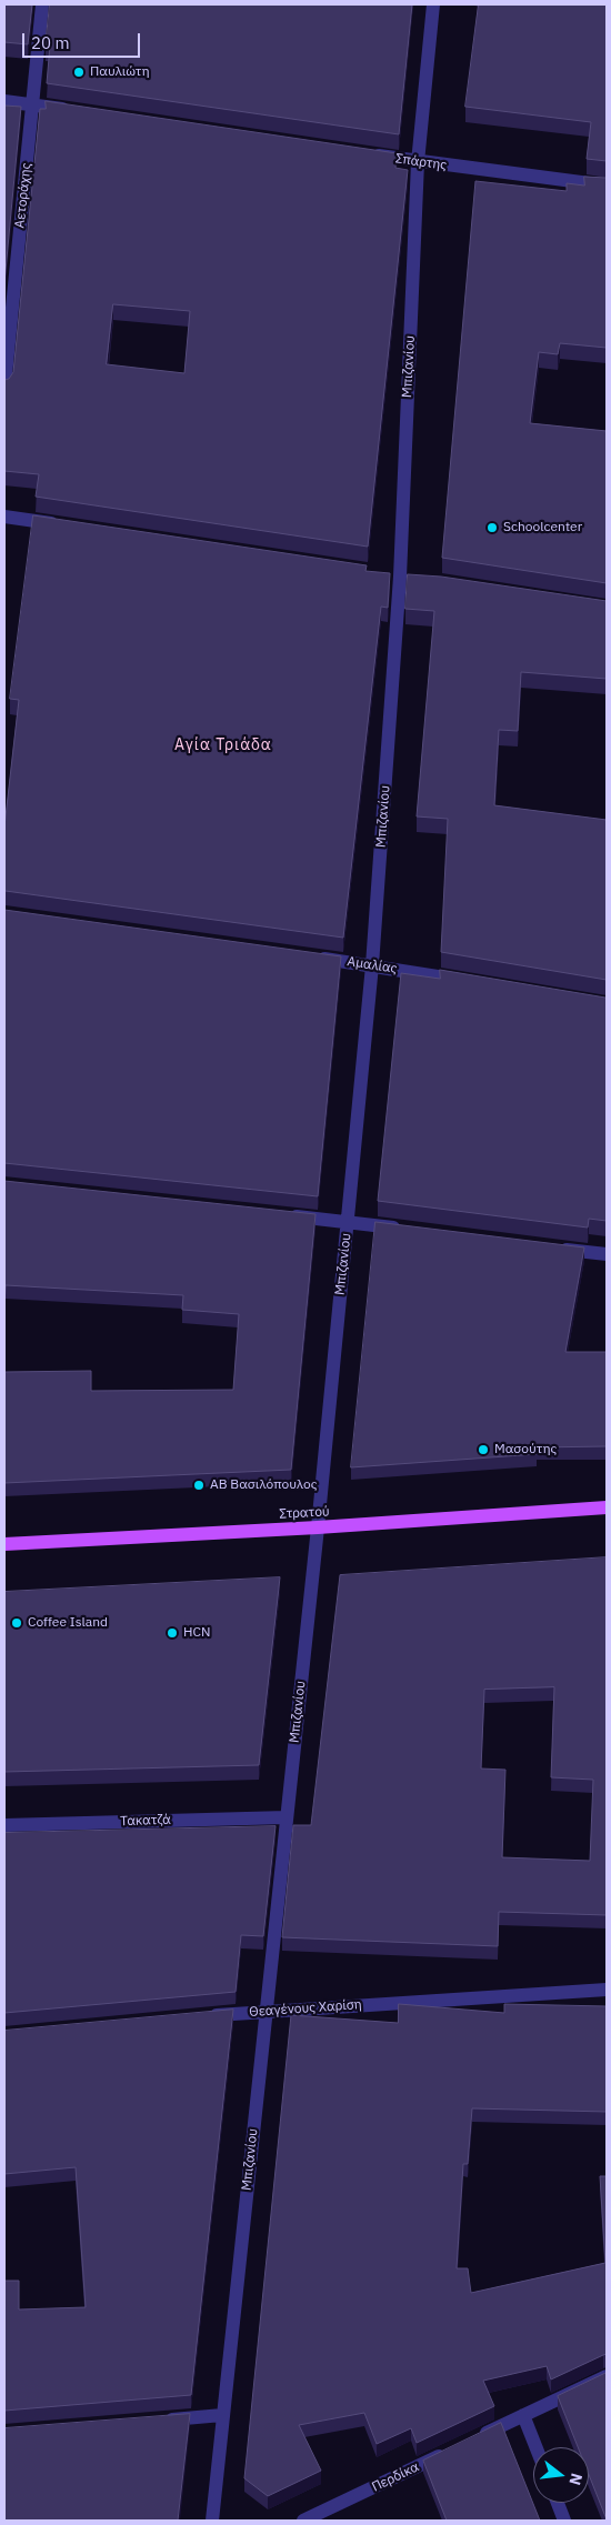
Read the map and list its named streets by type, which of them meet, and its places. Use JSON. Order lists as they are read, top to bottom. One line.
{"streets":{"main road":["Στρατού"],"street":["Σπάρτης","Αετοράχης","Μπιζανίου","Αμαλίας","Τακατζά","Θεαγένους Χαρίση","Περδίκα"]},"crossings":[["Σπάρτης","Μπιζανίου"],["Μπιζανίου","Αμαλίας"],["Μπιζανίου","Στρατού"],["Μπιζανίου","Τακατζά"],["Μπιζανίου","Θεαγένους Χαρίση"]],"districts":["Αγία Τριάδα"],"places":["Παυλιώτη","Schoolcenter","Μασούτης","ΑΒ Βασιλόπουλος","Coffee Island","HCN"],"scale_bar":"20 m","north":"right"}
